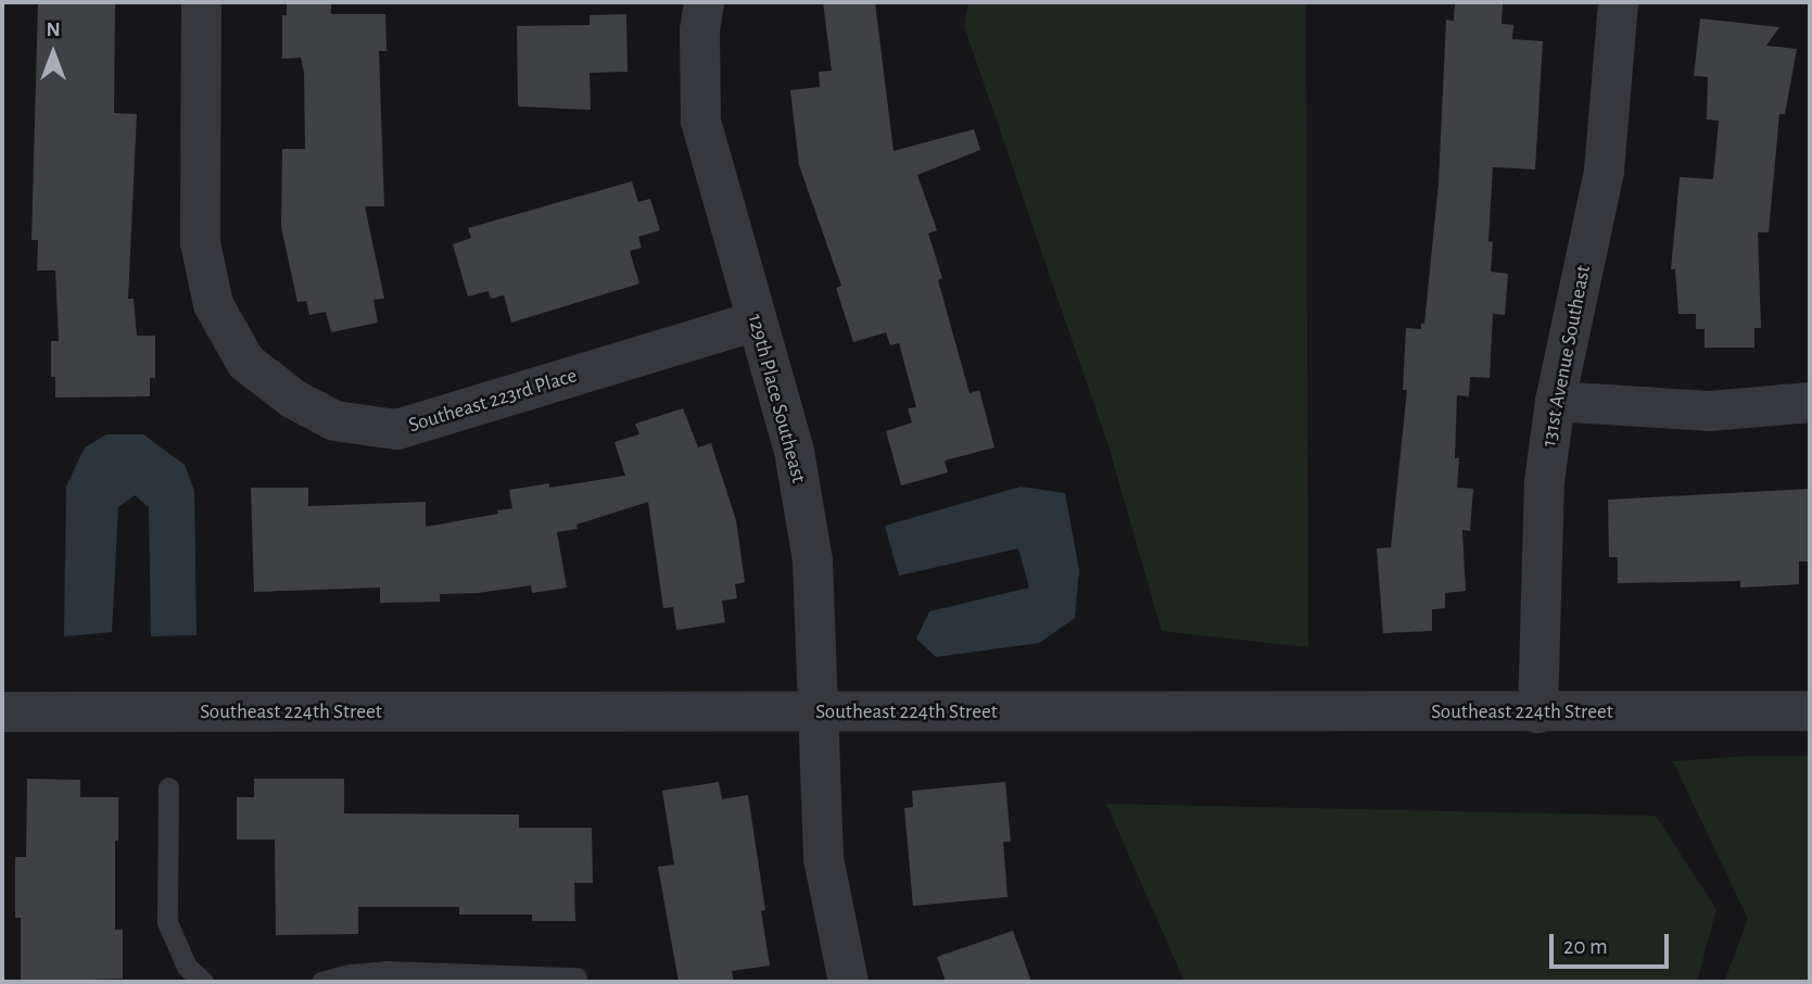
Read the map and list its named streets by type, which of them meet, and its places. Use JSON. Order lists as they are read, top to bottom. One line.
{"streets":{"street":["131st Avenue Southeast","129th Place Southeast","Southeast 223rd Place","Southeast 224th Street"]},"crossings":[["131st Avenue Southeast","Southeast 224th Street"],["129th Place Southeast","Southeast 223rd Place"],["129th Place Southeast","Southeast 224th Street"]],"scale_bar":"20 m","north":"top"}
